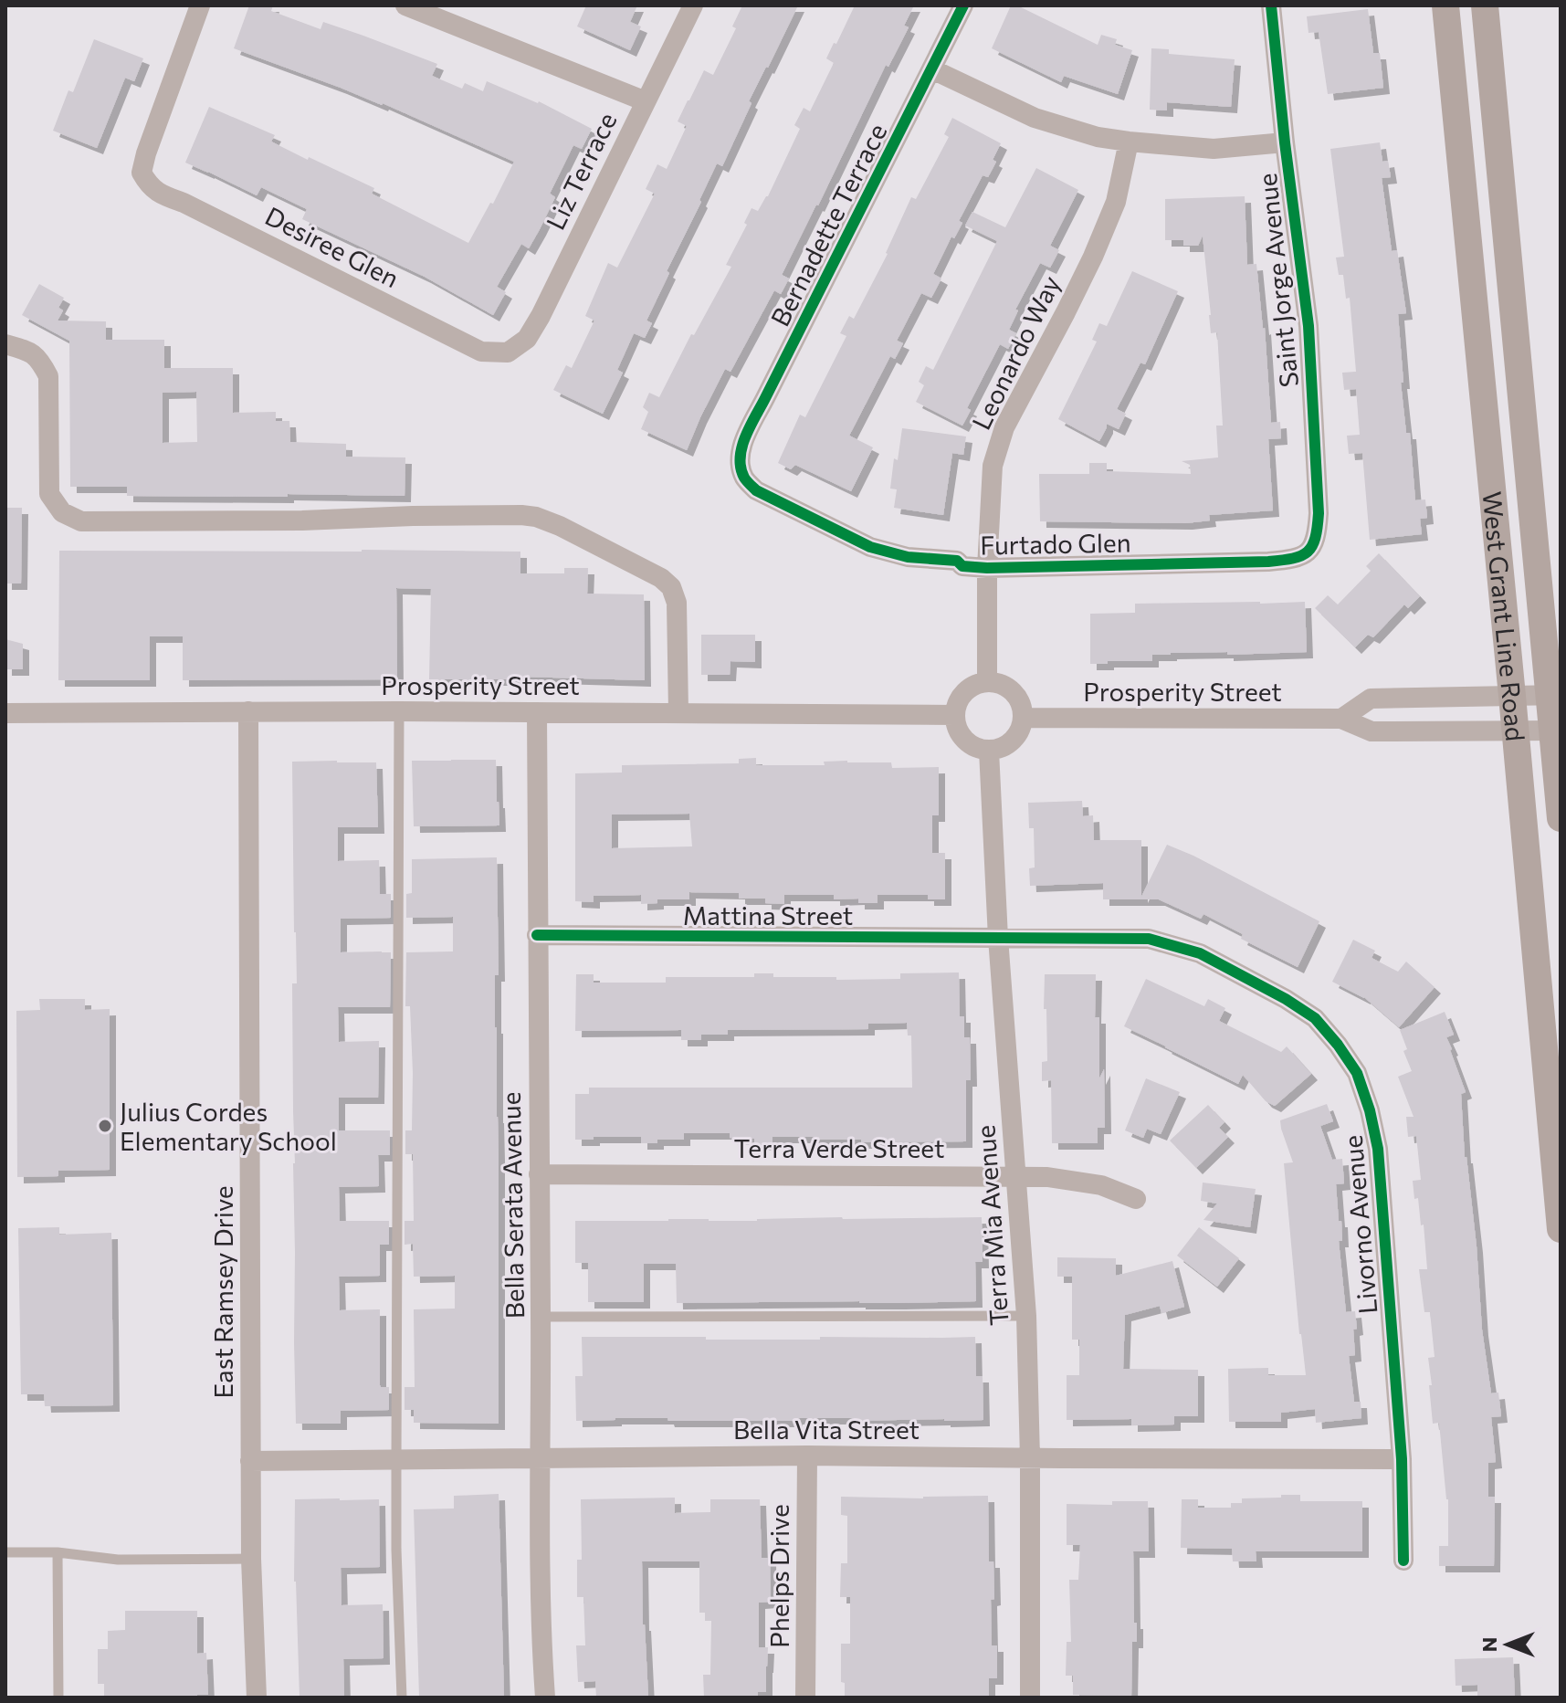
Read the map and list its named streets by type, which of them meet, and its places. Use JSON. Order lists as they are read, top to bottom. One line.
{"streets":{"main road":["West Grant Line Road"],"street":["Liz Terrace","Bernadette Terrace","Desiree Glen","Saint Jorge Avenue","Leonardo Way","Furtado Glen","Prosperity Street","Mattina Street","Terra Verde Street","Bella Serata Avenue","Livorno Avenue","Terra Mia Avenue","East Ramsey Drive","Bella Vita Street","Phelps Drive"]},"crossings":[["Liz Terrace","Desiree Glen"],["Bernadette Terrace","Furtado Glen"],["Saint Jorge Avenue","Furtado Glen"],["Leonardo Way","Furtado Glen"],["Leonardo Way","Prosperity Street"],["Leonardo Way","Terra Mia Avenue"],["West Grant Line Road","Prosperity Street"],["Prosperity Street","Bella Serata Avenue"],["Prosperity Street","Terra Mia Avenue"],["Prosperity Street","East Ramsey Drive"],["Mattina Street","Bella Serata Avenue"],["Mattina Street","Livorno Avenue"],["Mattina Street","Terra Mia Avenue"],["Terra Verde Street","Bella Serata Avenue"],["Terra Verde Street","Terra Mia Avenue"],["Bella Serata Avenue","Bella Vita Street"],["Livorno Avenue","Terra Mia Avenue"],["Livorno Avenue","Bella Vita Street"],["Terra Mia Avenue","Bella Vita Street"],["East Ramsey Drive","Bella Vita Street"],["Bella Vita Street","Phelps Drive"]],"places":["Julius Cordes Elementary School"],"north":"left"}
